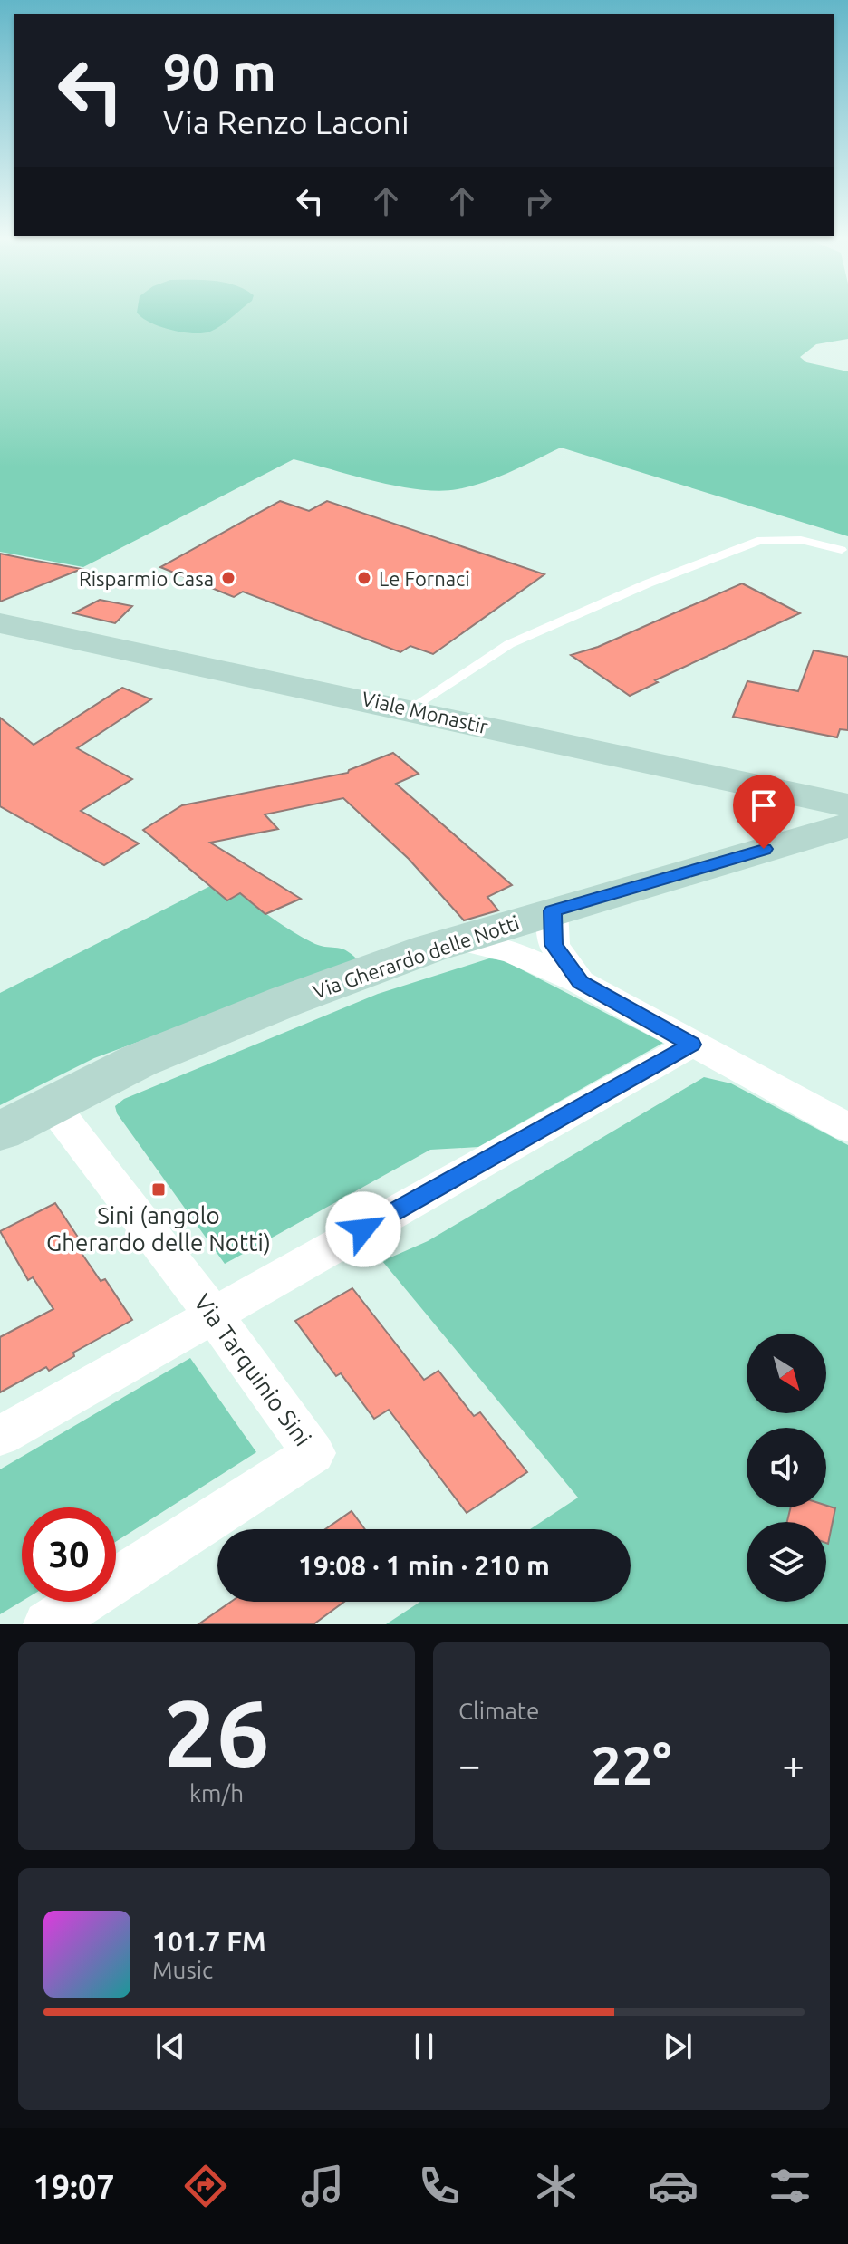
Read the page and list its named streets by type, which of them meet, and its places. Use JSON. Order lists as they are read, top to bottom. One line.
{"streets":{"main road":["Viale Monastir","Via Gherardo delle Notti"],"street":["Via Tarquinio Sini"]},"crossings":[["Via Gherardo delle Notti","Via Tarquinio Sini"]],"places":{"other":["Risparmio Casa","Le Fornaci"],"transit":["Sini (angolo Gherardo delle Notti)"]},"north":"bottom right","page":{"turn":["90 m","Via Renzo Laconi"],"limit":"30","trip":"19:08 · 1 min · 210 m","tile":[["26","km/h"],"Climate"],"heat":["−","22°","+"],"song":["101.7 FM","Music"],"tabs":"19:07"}}
